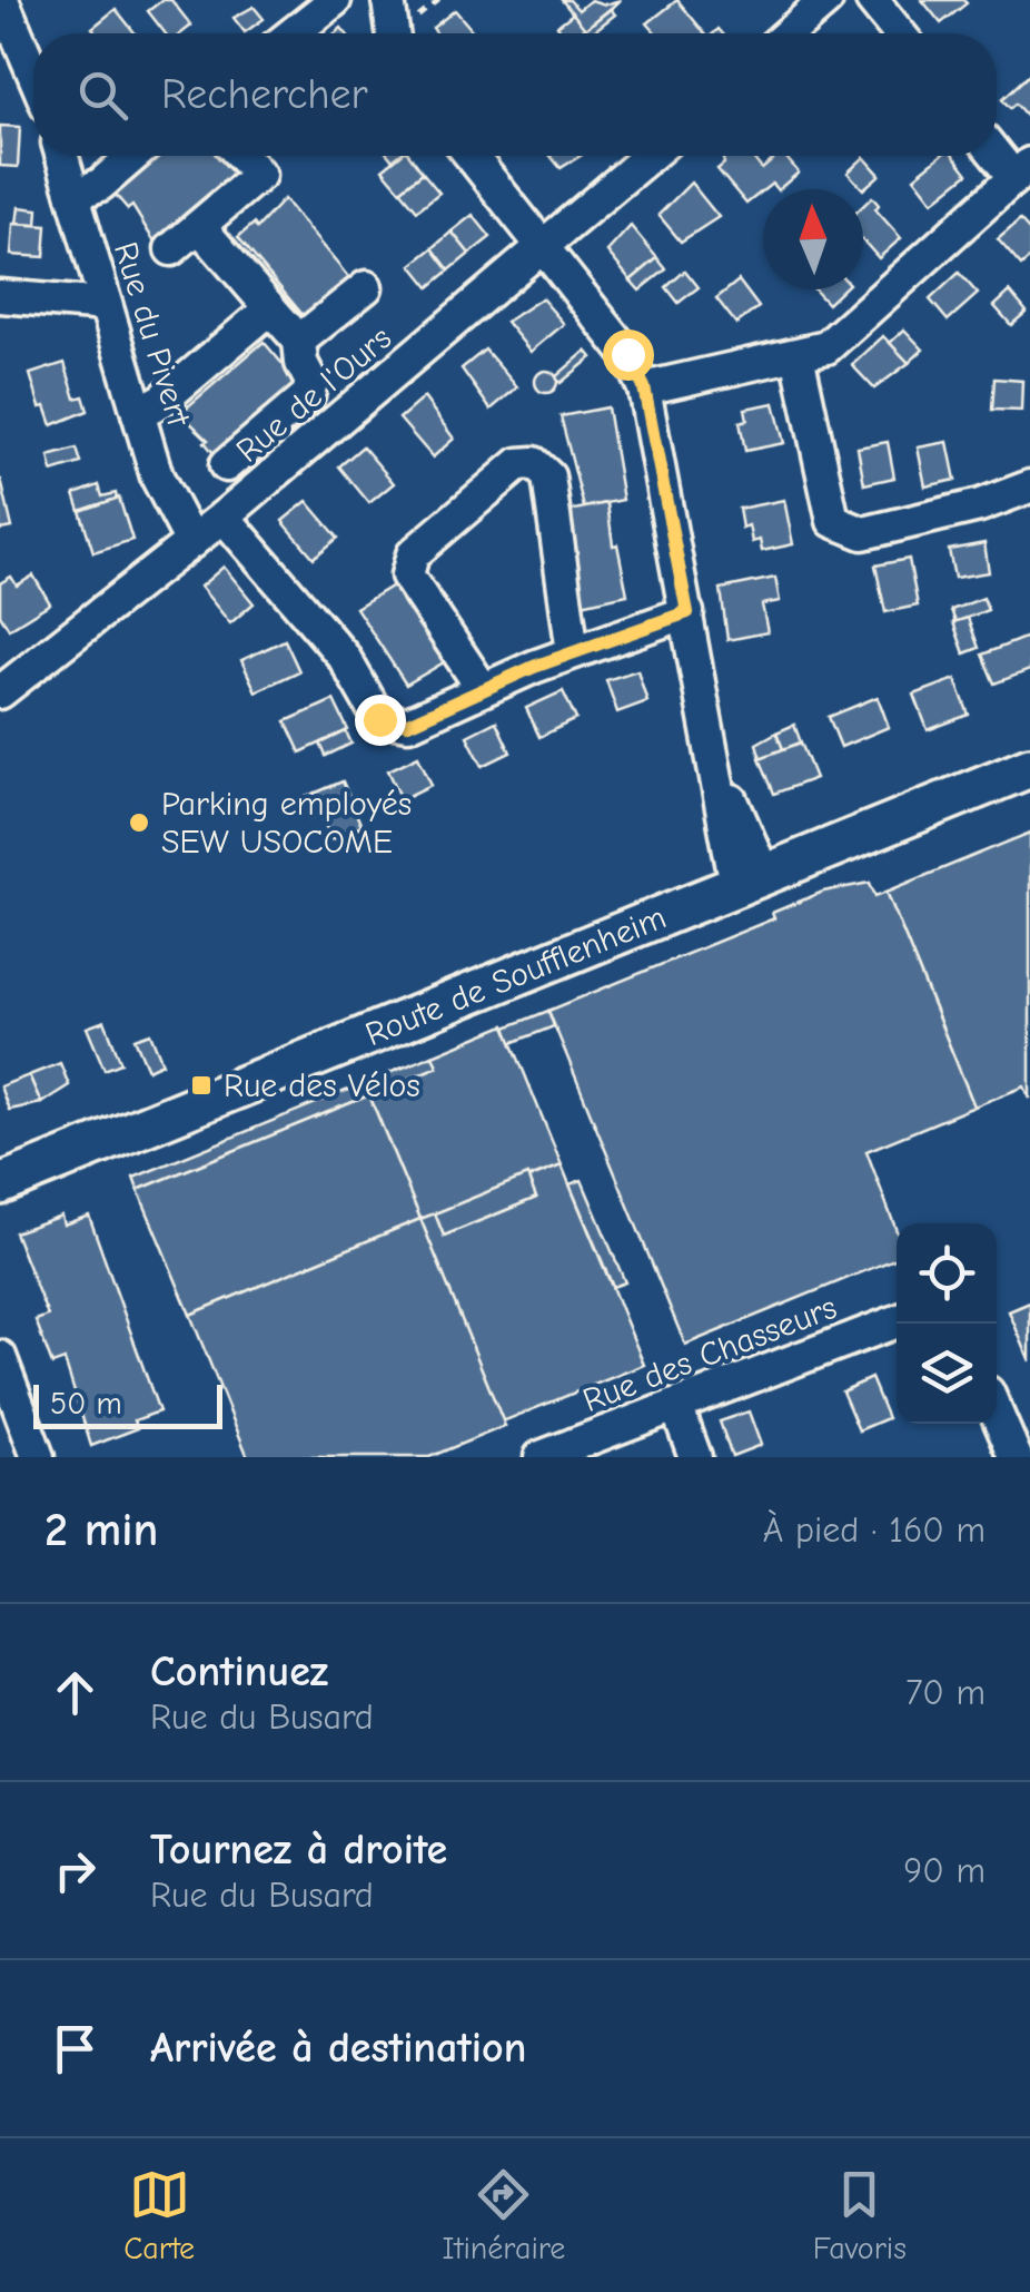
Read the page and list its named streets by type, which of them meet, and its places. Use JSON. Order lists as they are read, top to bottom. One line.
{"streets":{"main road":["Route de Soufflenheim"],"street":["Rue du Pivert","Rue de l'Ours","Rue des Chasseurs"]},"crossings":[["Rue du Pivert","Rue de l'Ours"]],"places":{"other":["Parking employés SEW USOCOME"],"transit":["Rue des Vélos"]},"scale_bar":"50 m","north":"top","page":{"search":"Rechercher","scale":"50 m","heading":["2 min","À pied · 160 m"],"list":[["Continuez","Rue du Busard","70 m"],["Tournez à droite","Rue du Busard","90 m"],"Arrivée à destination"],"nav":["Carte","Itinéraire","Favoris"]}}
